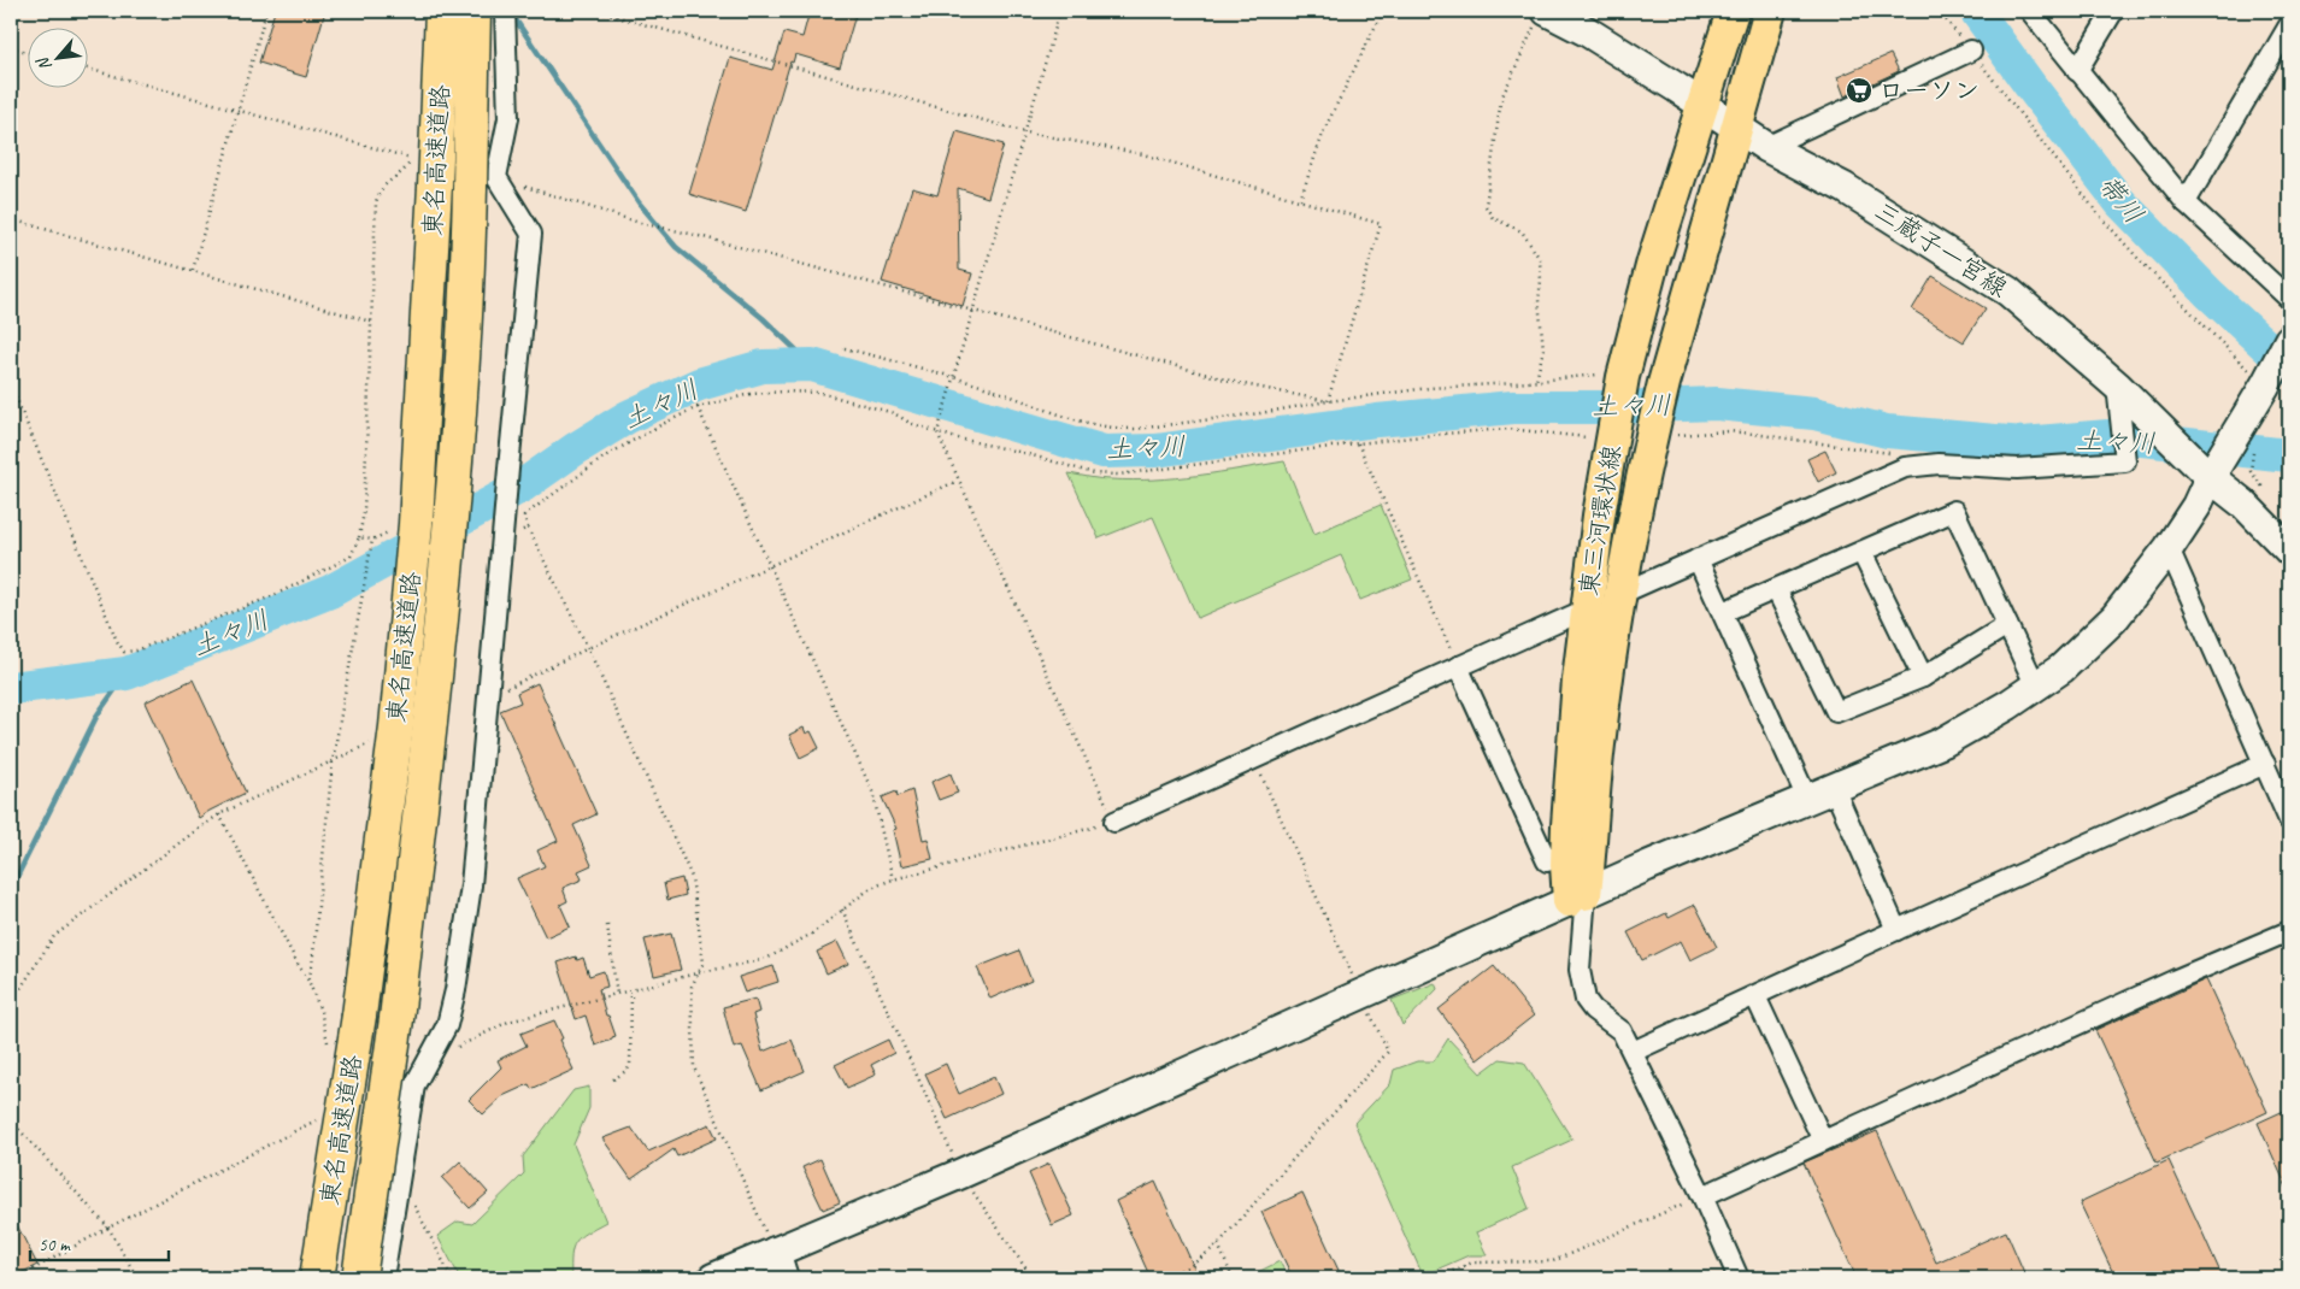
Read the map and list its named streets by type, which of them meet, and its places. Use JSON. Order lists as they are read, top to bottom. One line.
{"streets":{"highway":["東名高速道路"],"main road":["東三河環状線"],"street":["三蔵子一宮線"]},"crossings":[["三蔵子一宮線","東三河環状線"]],"water":["帯川","土々川"],"places":{"supermarket":["ローソン"]},"scale_bar":"50 m","north":"bottom left"}
